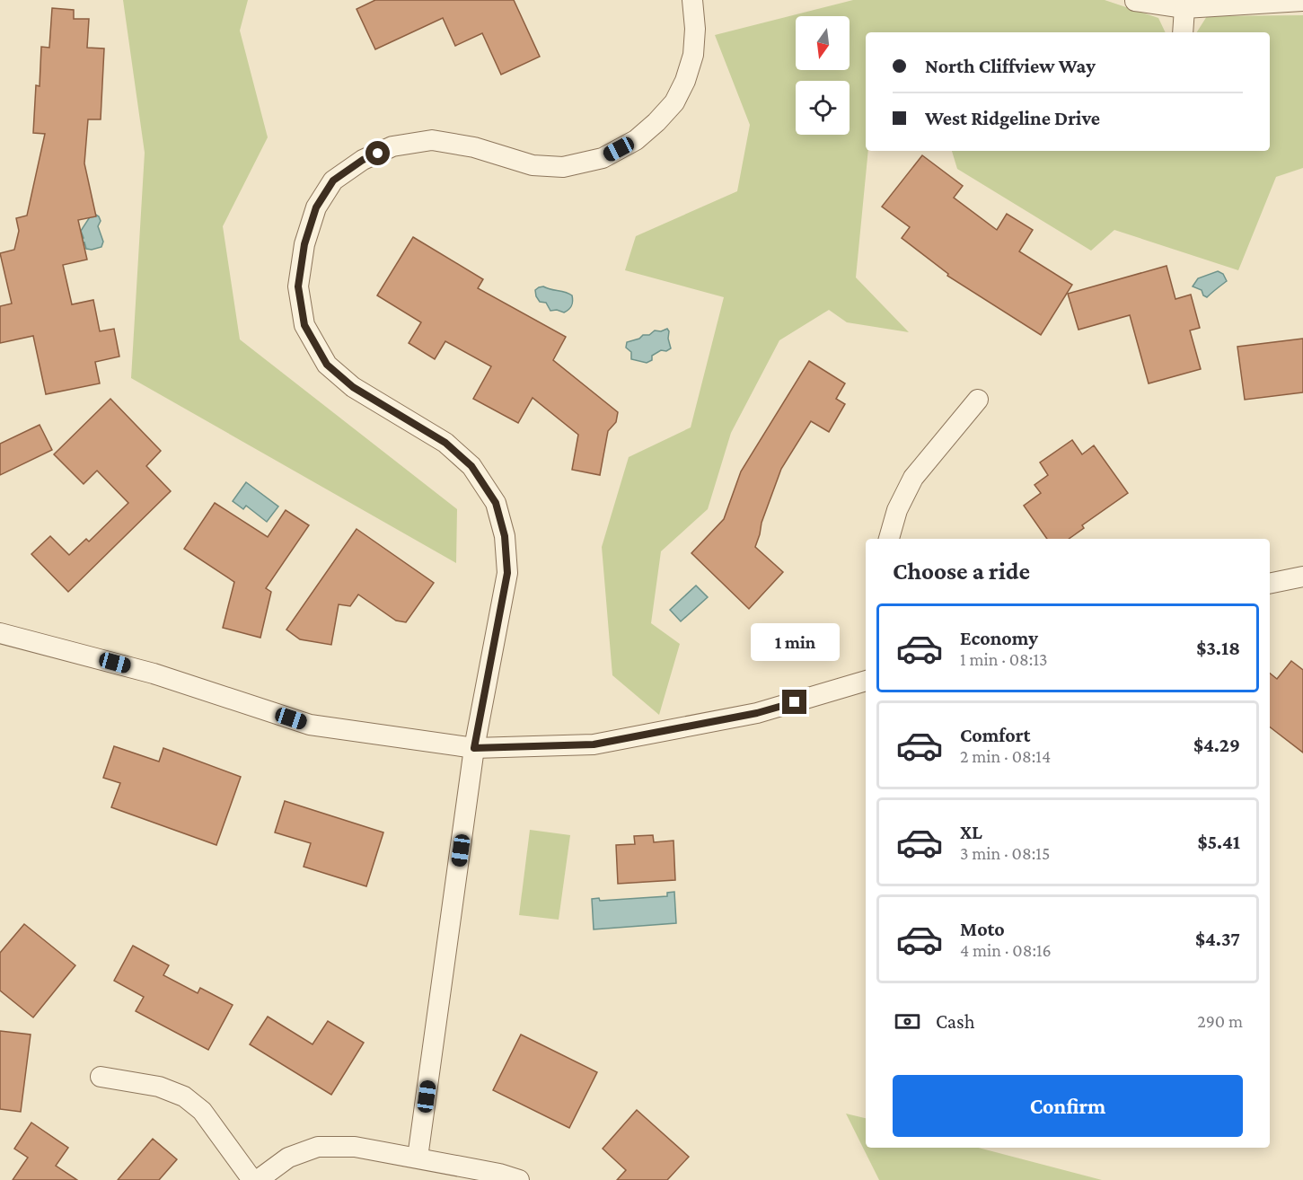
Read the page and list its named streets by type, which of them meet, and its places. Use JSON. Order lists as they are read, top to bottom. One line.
{"north":"bottom","page":{"banner":["North Cliffview Way","West Ridgeline Drive"],"heading":"Choose a ride","list":[{"name":"Economy","note":"1 min · 08:13","value":"$3.18"},{"name":"Comfort","note":"2 min · 08:14","value":"$4.29"},{"name":"XL","note":"3 min · 08:15","value":"$5.41"},{"name":"Moto","note":"4 min · 08:16","value":"$4.37"}],"bubble":"1 min","pay":["Cash","290 m"],"buttons":"Confirm"}}
